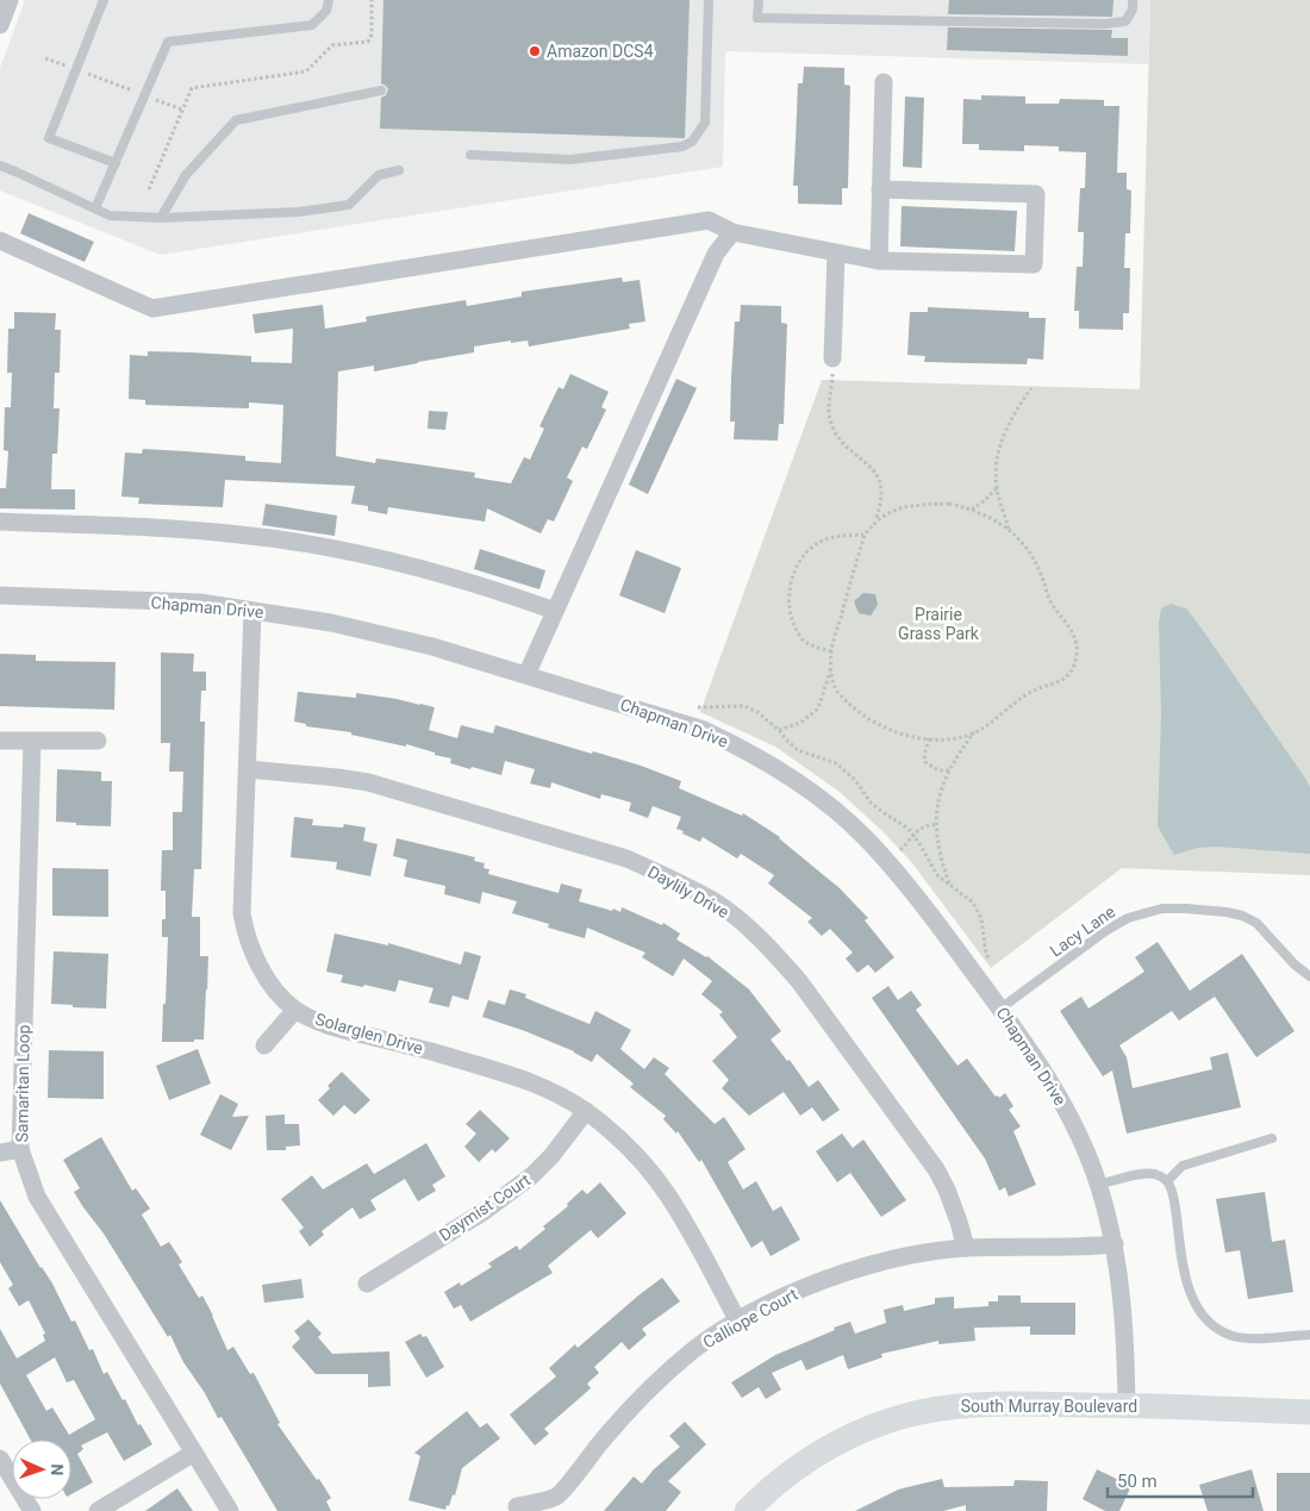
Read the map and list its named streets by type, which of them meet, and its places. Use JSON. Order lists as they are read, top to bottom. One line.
{"streets":{"main road":["South Murray Boulevard"],"street":["Chapman Drive","Daylily Drive","Solarglen Drive","Samaritan Loop","Daymist Court","Calliope Court"],"lane":["Lacy Lane"]},"crossings":[["Chapman Drive","Lacy Lane"],["Chapman Drive","Solarglen Drive"],["Chapman Drive","Calliope Court"],["Chapman Drive","South Murray Boulevard"],["Daylily Drive","Solarglen Drive"],["Daylily Drive","Calliope Court"],["Solarglen Drive","Daymist Court"],["Solarglen Drive","Calliope Court"]],"parks":["Prairie Grass Park"],"places":["Amazon DCS4"],"scale_bar":"50 m","north":"right"}
